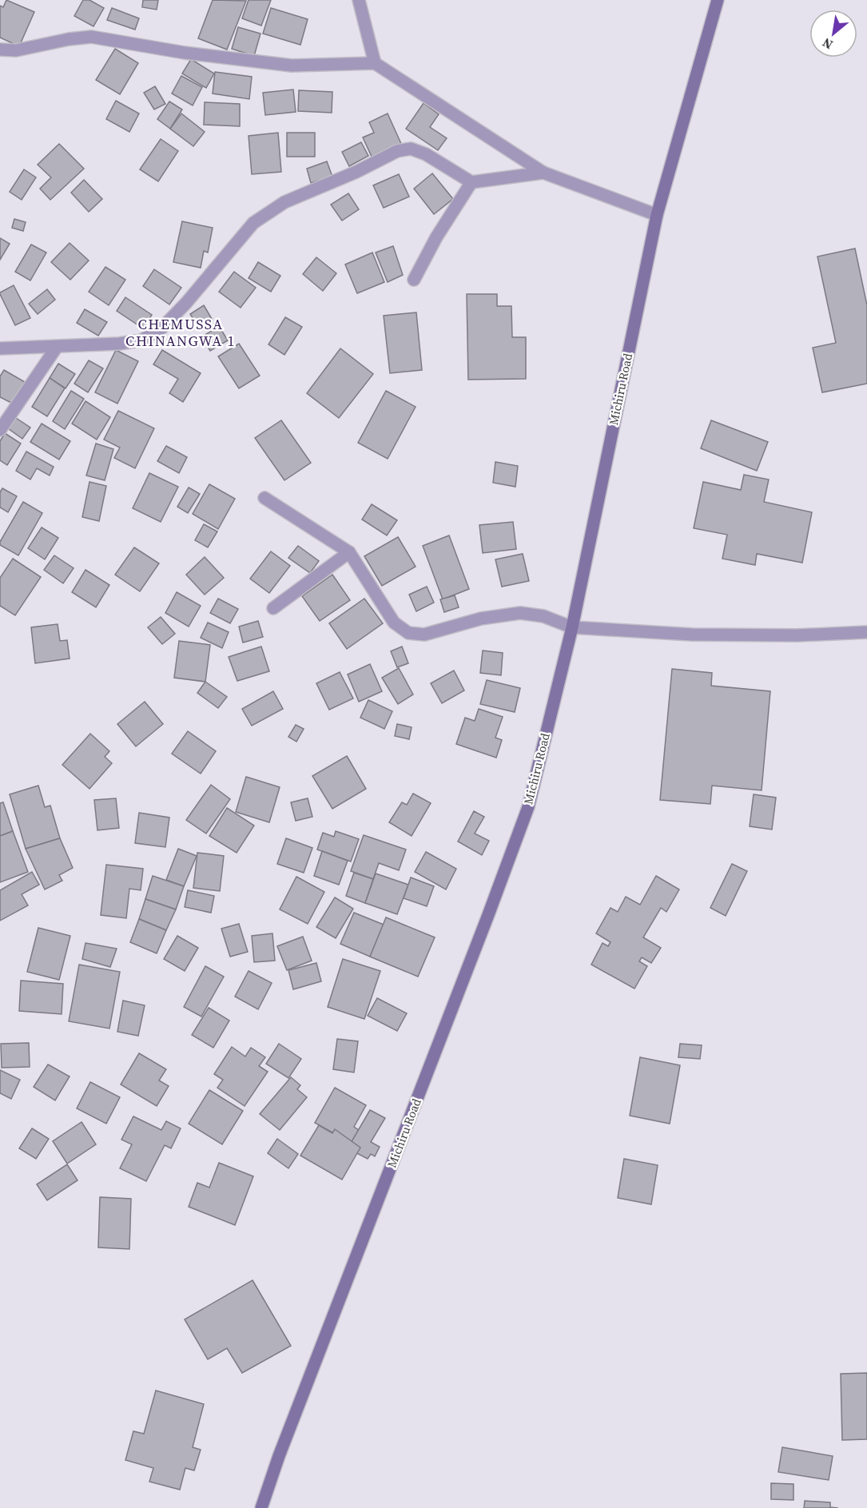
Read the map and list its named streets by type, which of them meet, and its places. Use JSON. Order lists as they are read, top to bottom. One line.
{"streets":{"street":["Michiru Road"]},"districts":["CHEMUSSA CHINANGWA 1"],"north":"bottom left"}
